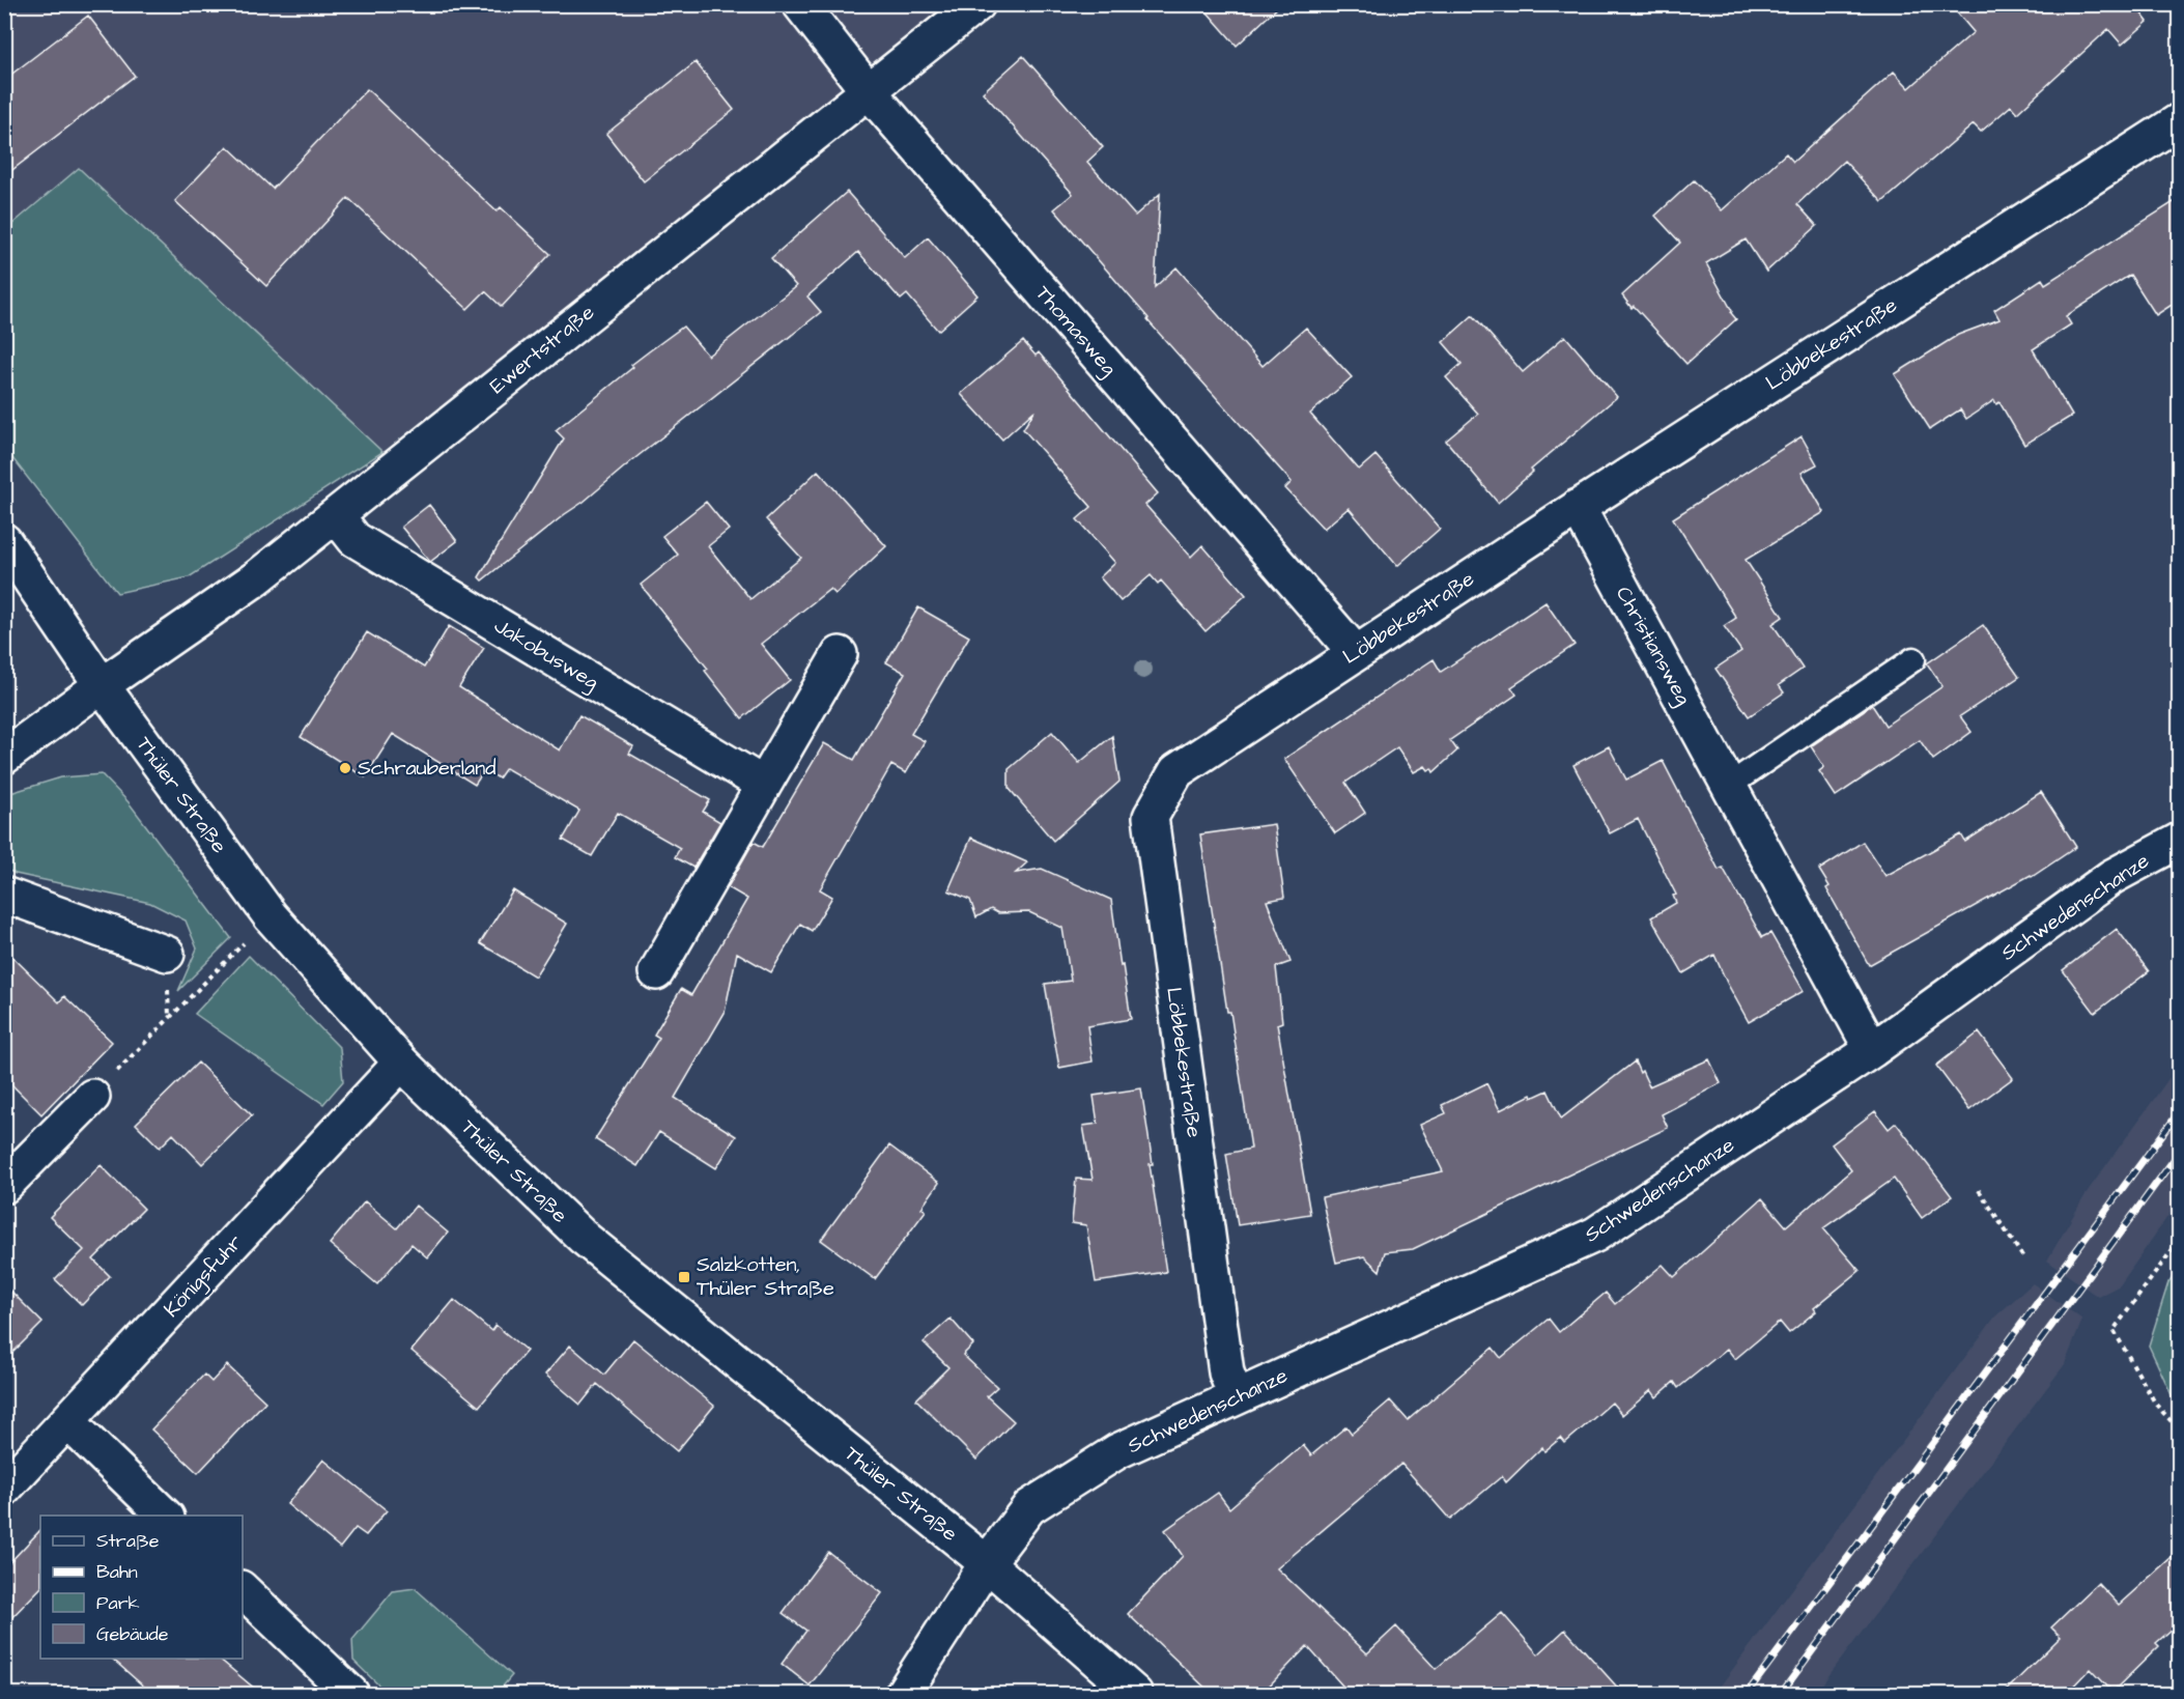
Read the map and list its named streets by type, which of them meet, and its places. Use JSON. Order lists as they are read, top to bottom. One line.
{"streets":{"street":["Thomasweg","Löbbekestraße","Ewertstraße","Christiansweg","Jakobusweg","Thüler Straße","Schwedenschanze","Königsfuhr"]},"crossings":[["Thomasweg","Löbbekestraße"],["Thomasweg","Ewertstraße"],["Löbbekestraße","Christiansweg"],["Löbbekestraße","Schwedenschanze"],["Ewertstraße","Jakobusweg"],["Ewertstraße","Thüler Straße"],["Christiansweg","Schwedenschanze"],["Thüler Straße","Schwedenschanze"],["Thüler Straße","Königsfuhr"]],"places":{"other":["Schrauberland"],"transit":["Salzkotten, Thüler Straße"]},"legend":["Straße","Bahn","Park","Gebäude"]}
